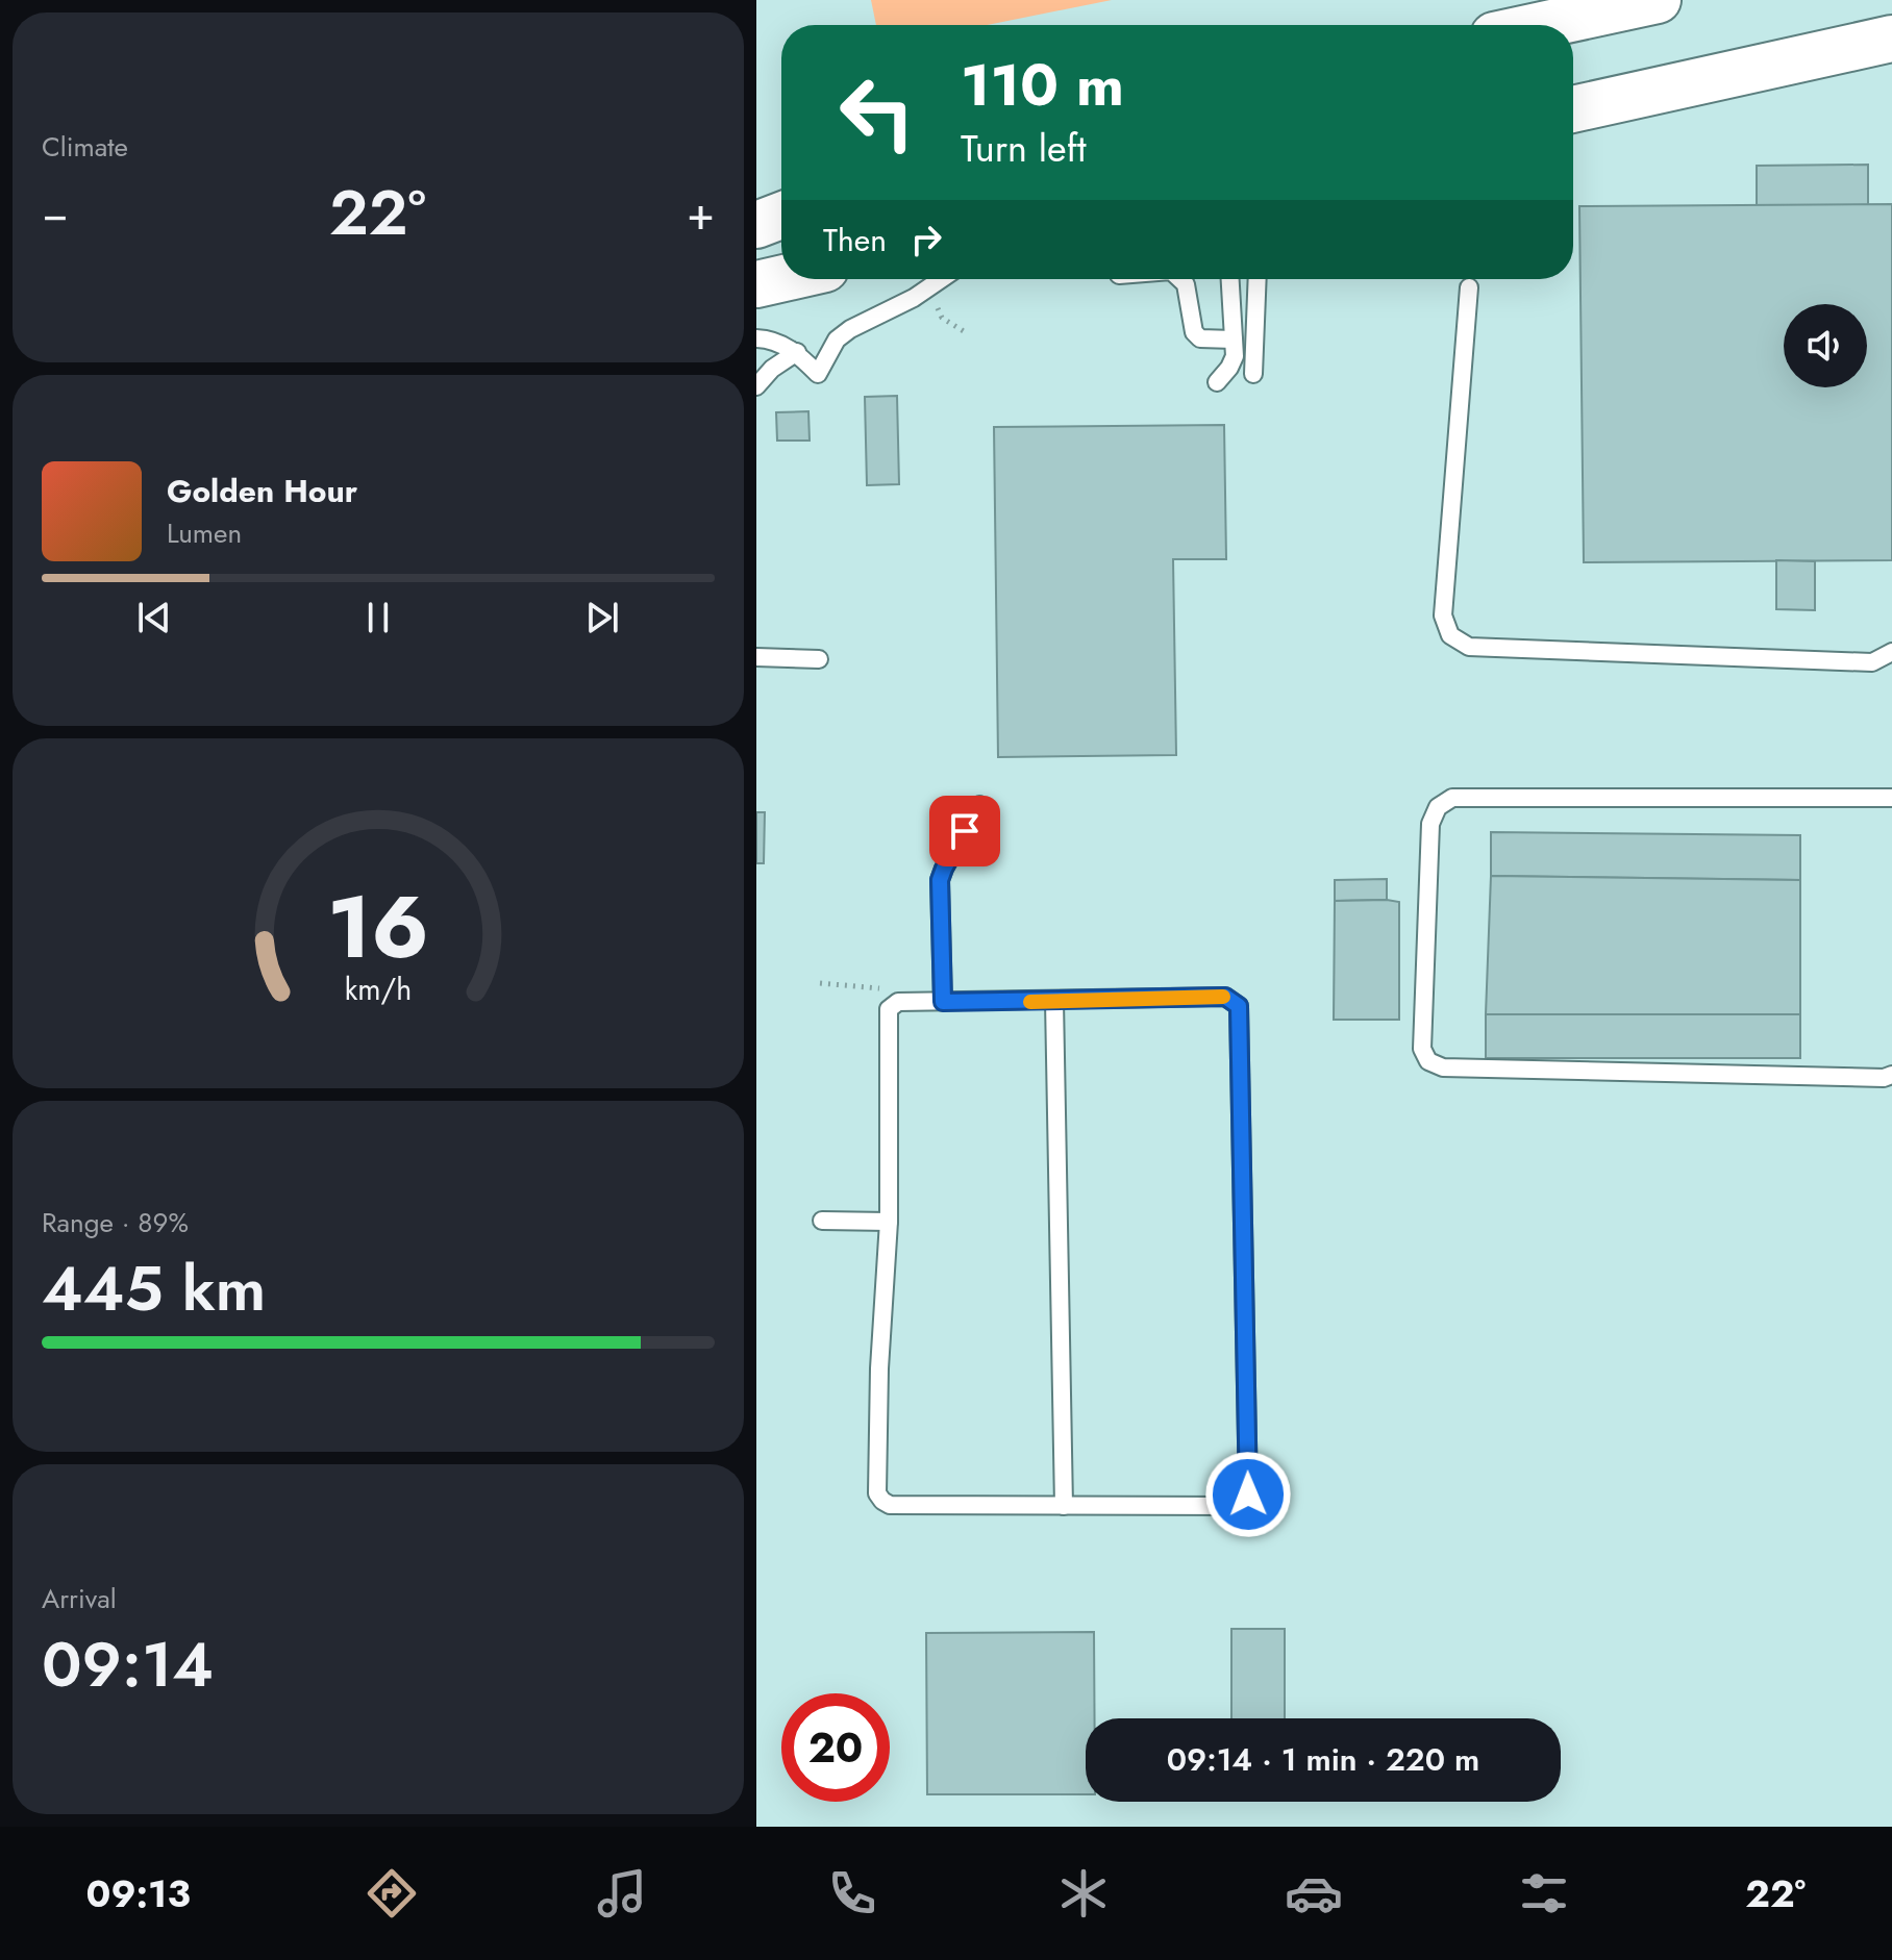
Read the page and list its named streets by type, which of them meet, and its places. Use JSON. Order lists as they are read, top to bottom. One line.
{"page":{"tile":["Climate",["Range · 89%","445 km"],["Arrival","09:14"]],"turn":["110 m","Turn left"],"heat":["−","22°","+"],"then":"Then","song":["Golden Hour","Lumen"],"limit":"20","trip":"09:14 · 1 min · 220 m","tabs":["09:13","22°"],"gauge":["16","km/h"]}}
